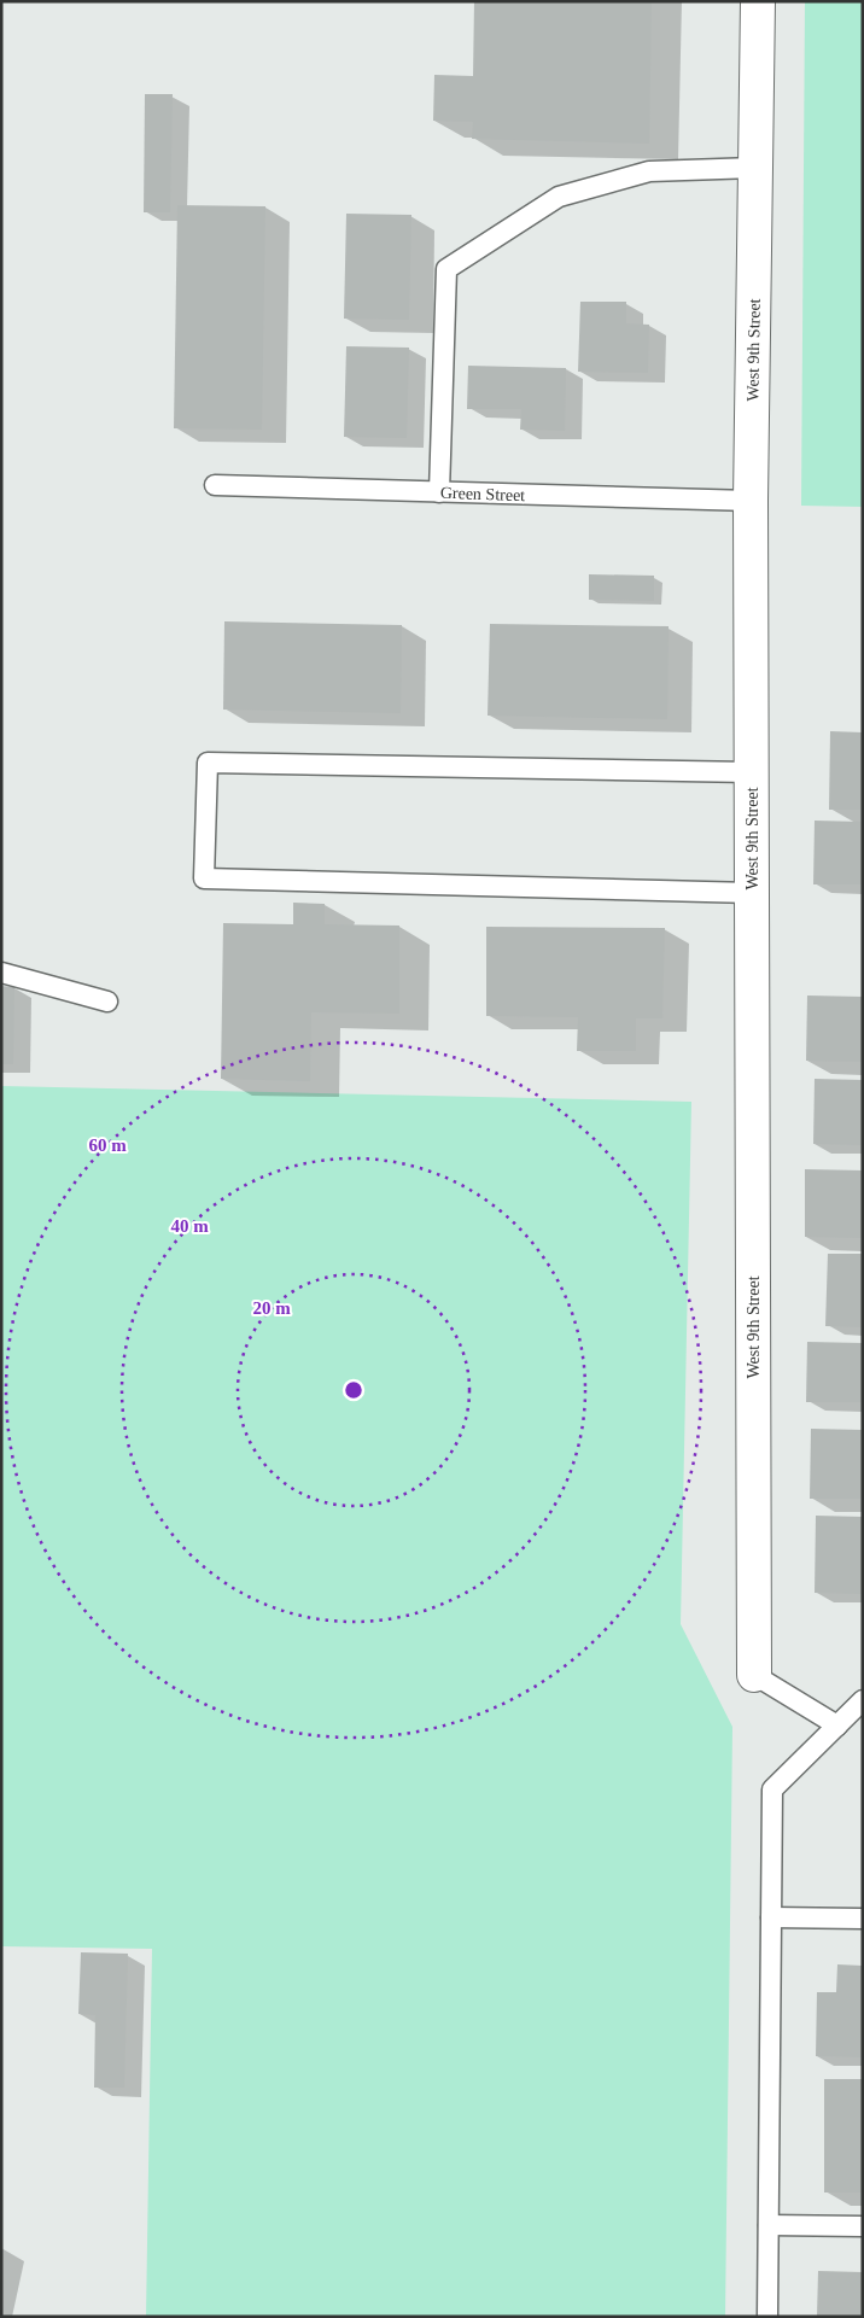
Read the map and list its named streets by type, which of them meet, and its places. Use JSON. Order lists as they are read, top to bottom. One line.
{"streets":{"street":["West 9th Street"],"lane":["Green Street"]},"crossings":[["West 9th Street","Green Street"]],"rings":["60 m","40 m","20 m"]}
